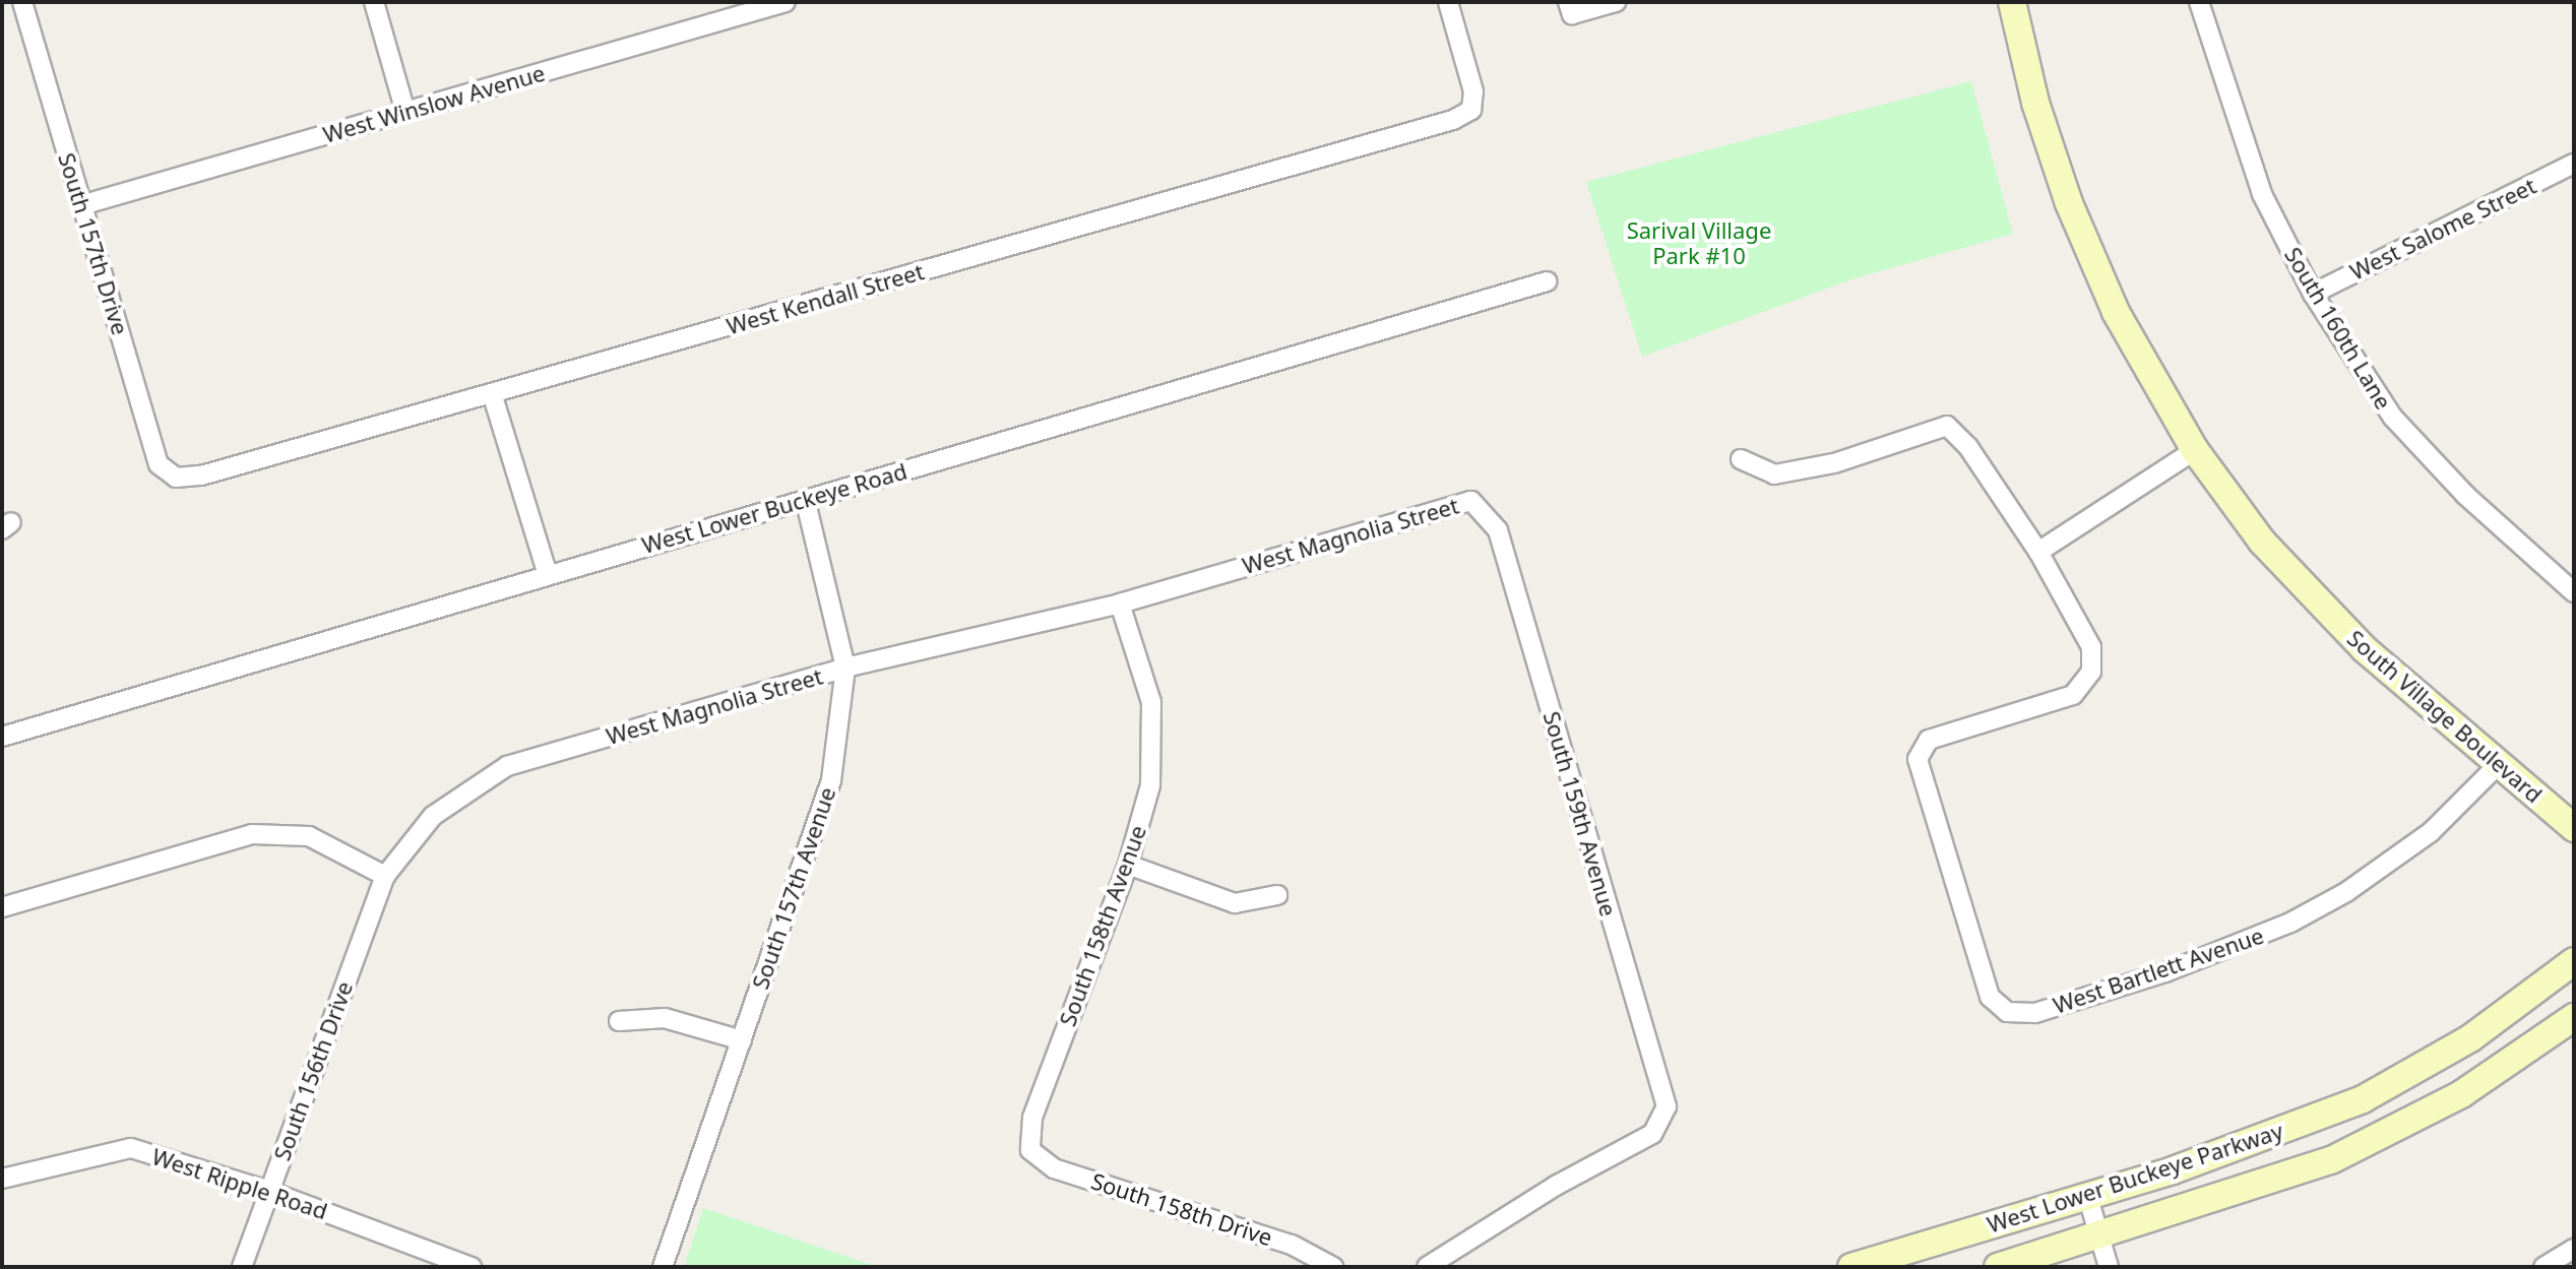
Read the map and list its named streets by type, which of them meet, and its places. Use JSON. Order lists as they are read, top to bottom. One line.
{"streets":{"main road":["South Village Boulevard","West Lower Buckeye Parkway"],"street":["West Winslow Avenue","West Salome Street","South 157th Drive","West Kendall Street","South 160th Lane","West Lower Buckeye Road","West Magnolia Street","South 159th Avenue","South 157th Avenue","South 158th Avenue","West Bartlett Avenue","South 156th Drive","West Ripple Road","South 158th Drive"]},"crossings":[["West Winslow Avenue","South 157th Drive"],["West Salome Street","South 160th Lane"],["South 157th Drive","West Kendall Street"],["West Lower Buckeye Road","South 157th Avenue"],["West Magnolia Street","South 159th Avenue"],["West Magnolia Street","South 157th Avenue"],["West Magnolia Street","South 158th Avenue"],["West Magnolia Street","South 156th Drive"],["South Village Boulevard","West Bartlett Avenue"],["South 158th Avenue","South 158th Drive"],["South 156th Drive","West Ripple Road"]],"parks":["Sarival Village Park #10"]}
